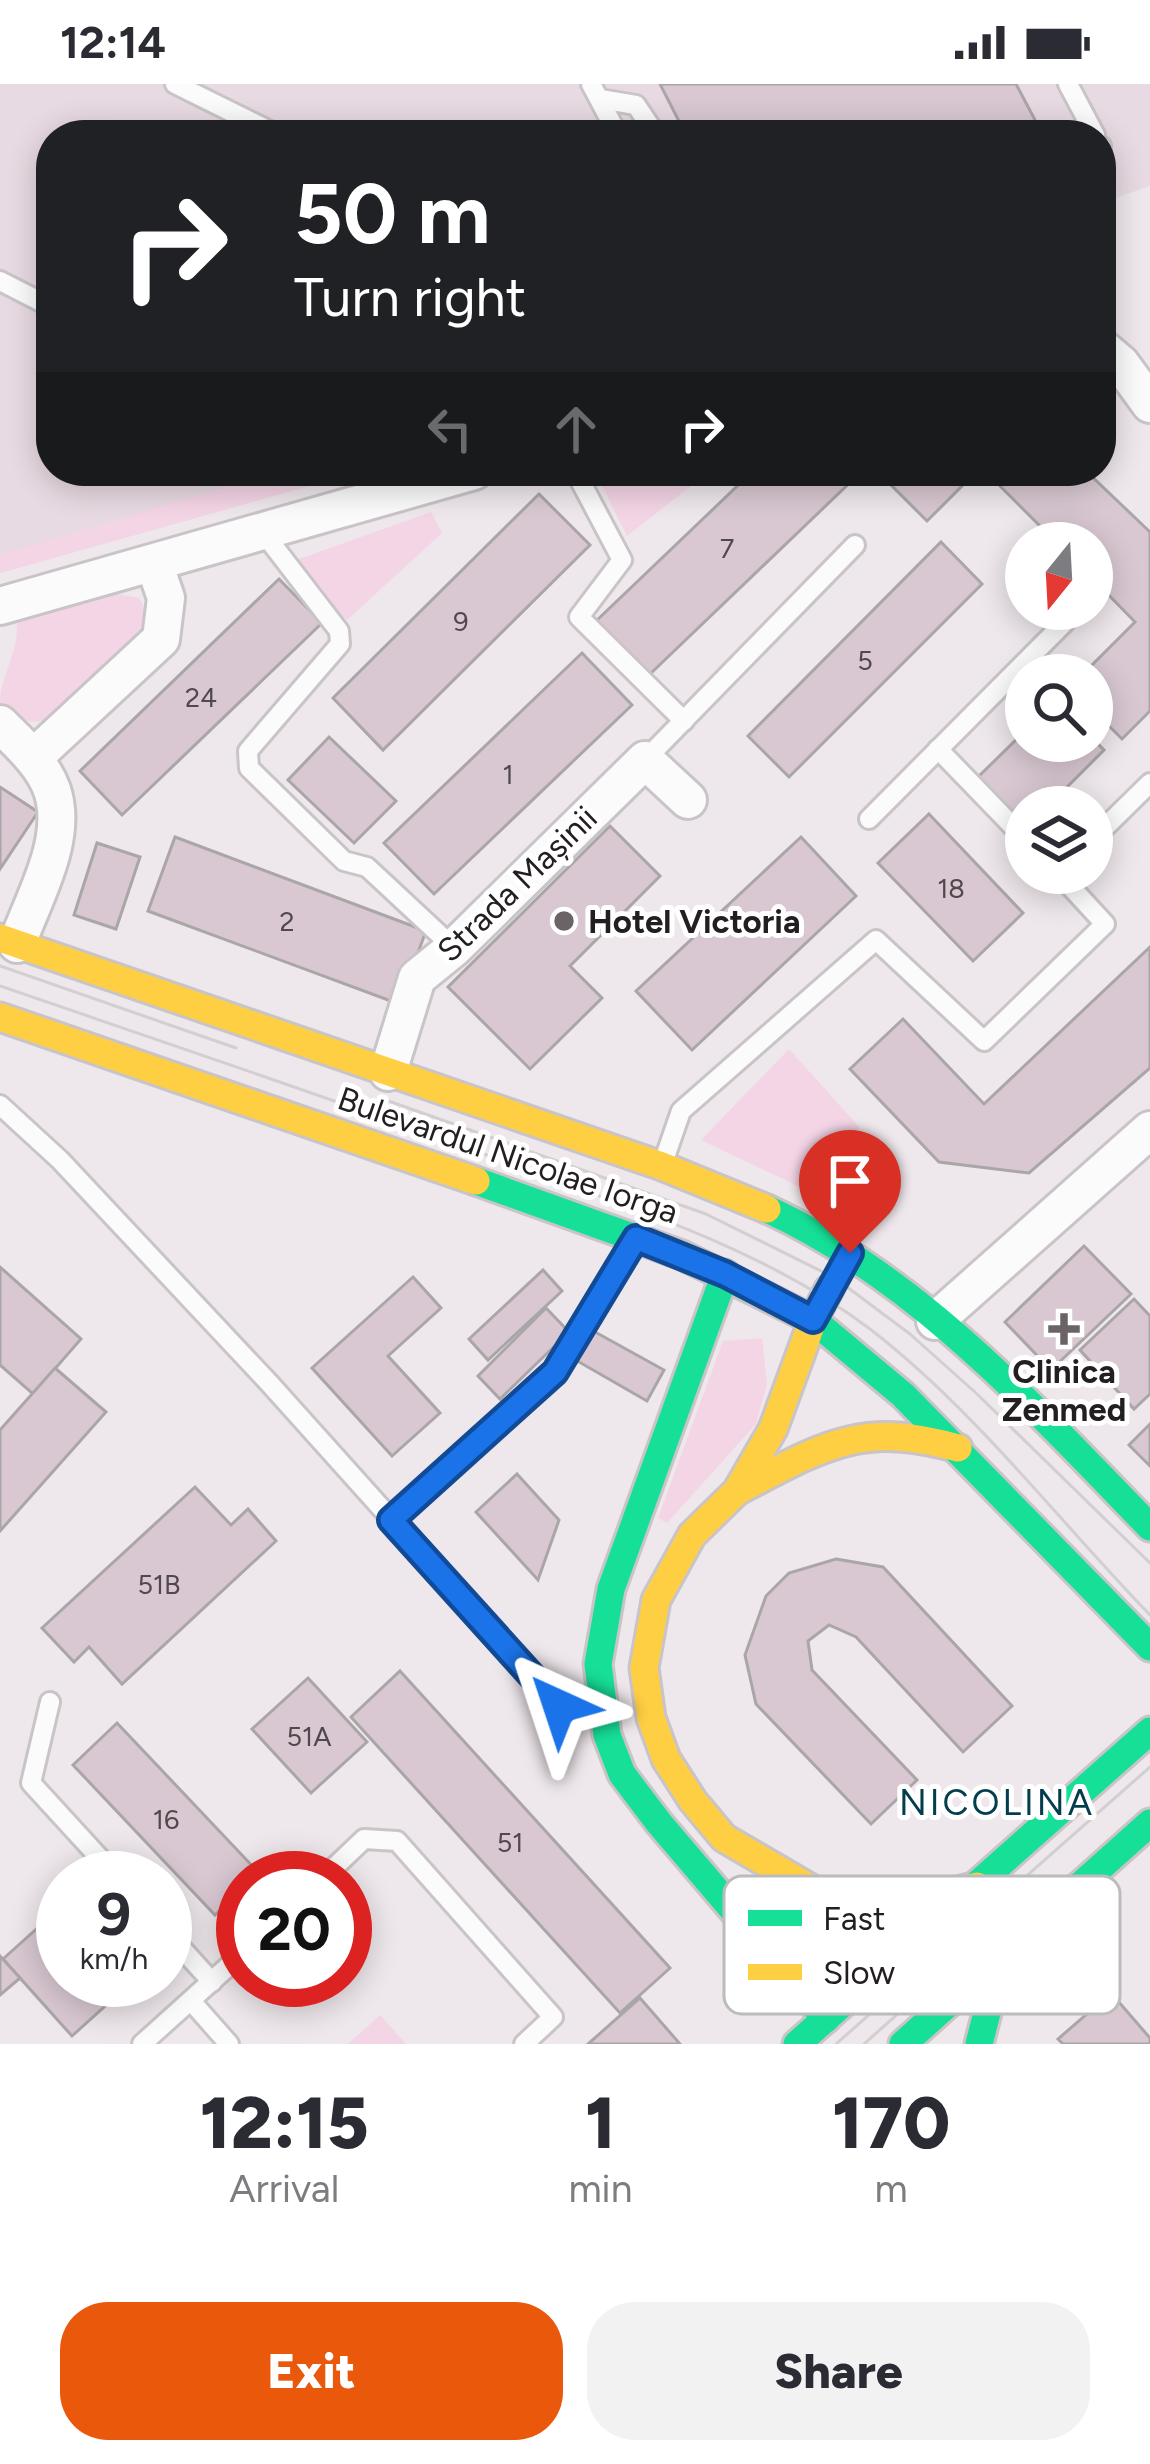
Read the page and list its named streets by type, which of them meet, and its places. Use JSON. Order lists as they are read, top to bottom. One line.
{"streets":{"main road":["Bulevardul Nicolae Iorga"],"street":["Strada Mașinii"]},"crossings":[["Strada Mașinii","Bulevardul Nicolae Iorga"]],"districts":["NICOLINA"],"places":{"other":["Hotel Victoria"],"health":["Clinica Zenmed"]},"house_numbers":["7","9","5","24","1","18","2","51B","51A","16","51"],"legend":["Fast","Slow"],"north":"bottom","page":{"status":"12:14","turn":["50 m","Turn right"],"speed":"9 km/h","limit":"20","eta":["12:15","Arrival","1","min","170","m"],"buttons":["Exit","Share"]}}
